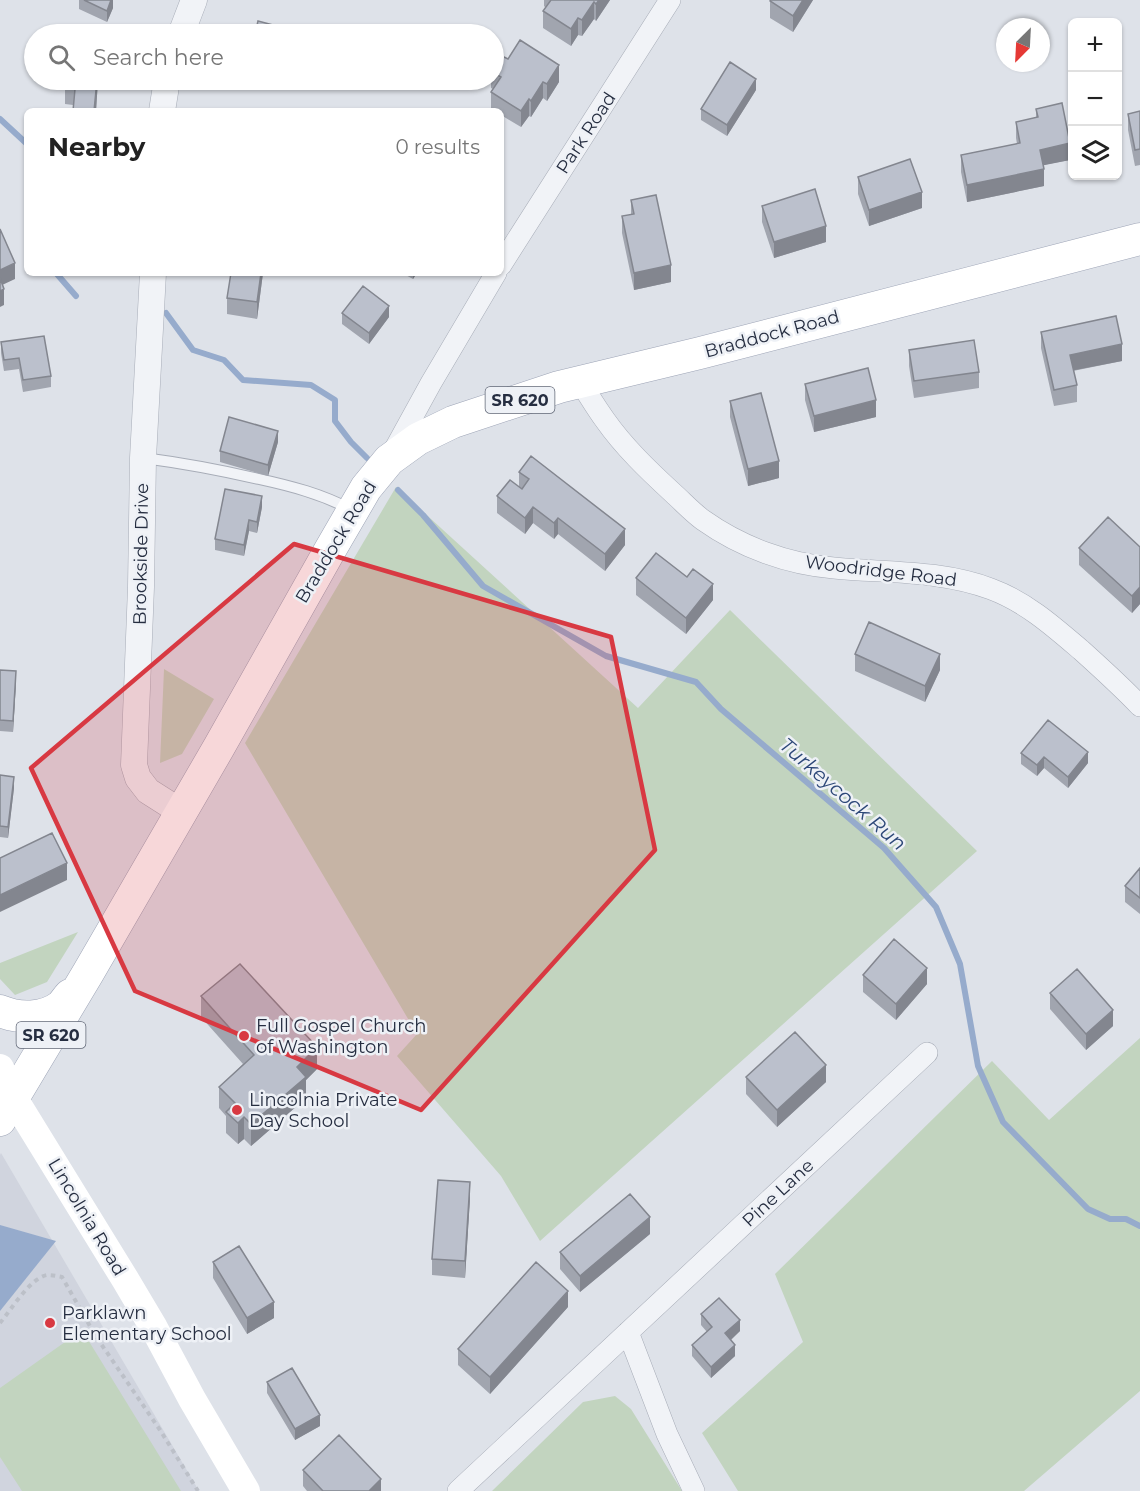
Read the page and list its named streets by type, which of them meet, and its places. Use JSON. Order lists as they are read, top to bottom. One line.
{"streets":{"main road":["Braddock Road","SR 620","Lincolnia Road"],"street":["Park Road","Brookside Drive","Woodridge Road","Pine Lane"]},"crossings":[["Braddock Road","Brookside Drive"],["Braddock Road","Woodridge Road"],["Braddock Road","Lincolnia Road"]],"water":["Turkeycock Run"],"places":["Full Gospel Church of Washington","Lincolnia Private Day School","Parklawn Elementary School"],"north":"bottom left","page":{"map_buttons":["+","−"],"search":"Search here","heading":["Nearby","0 results"]}}
